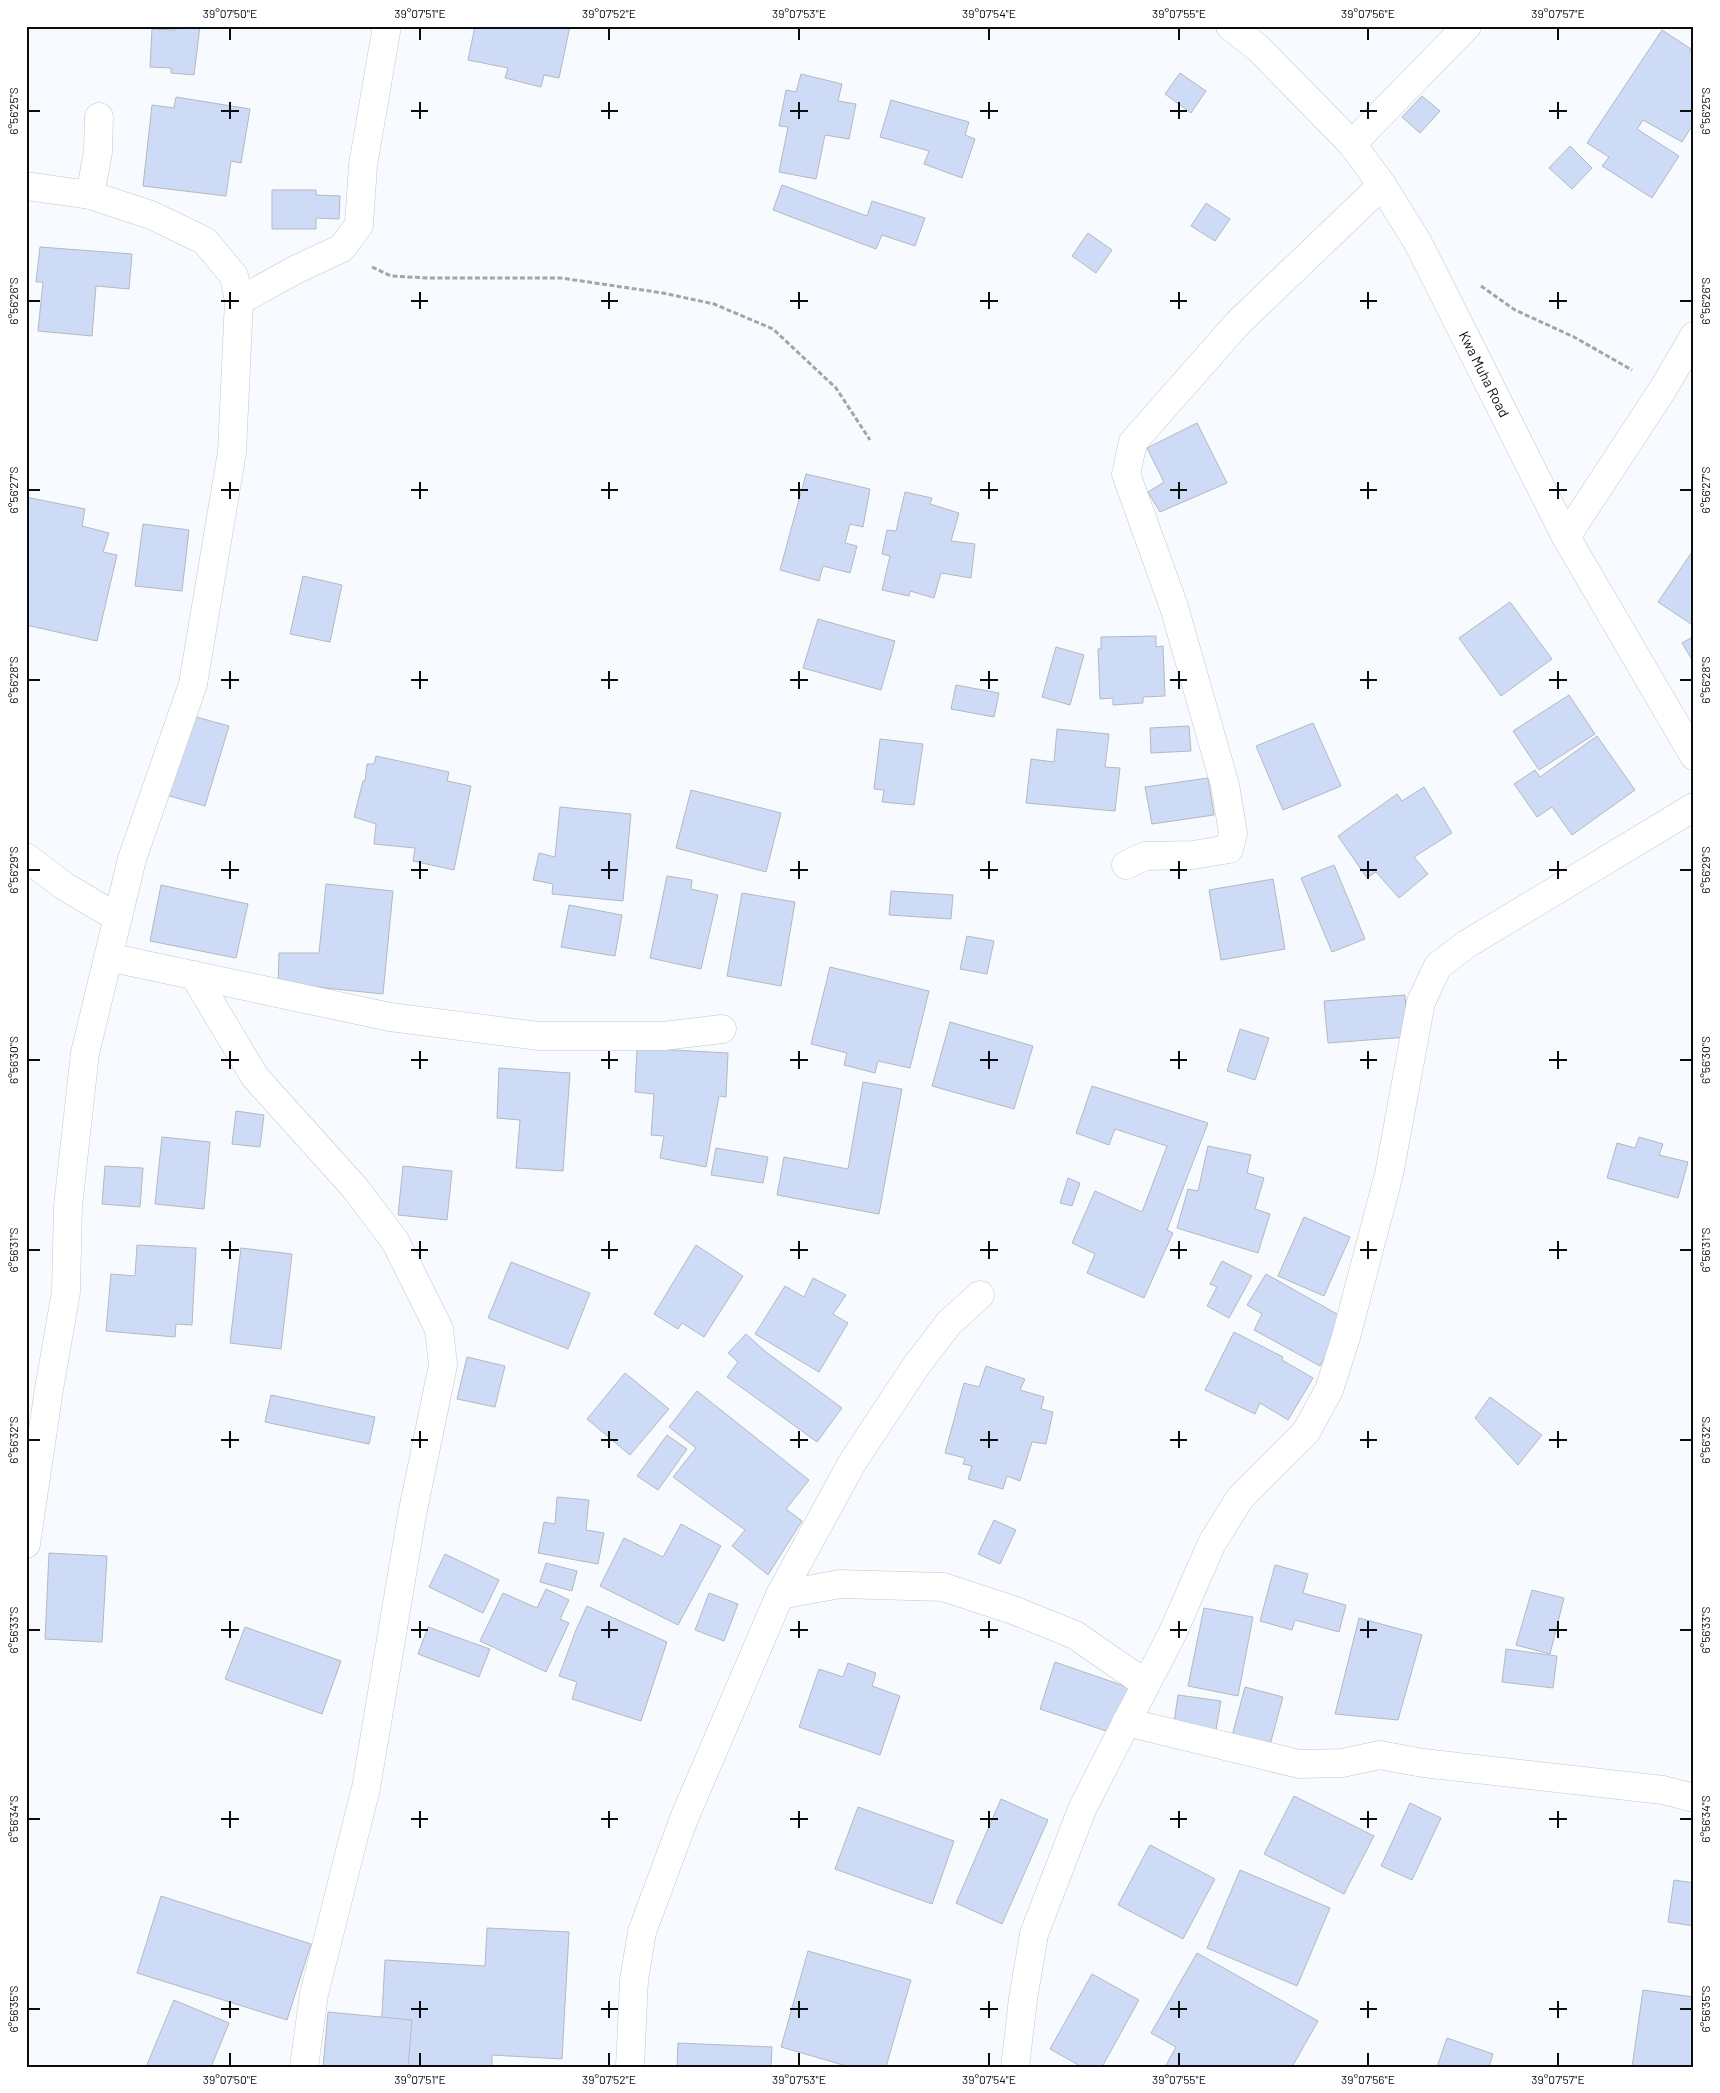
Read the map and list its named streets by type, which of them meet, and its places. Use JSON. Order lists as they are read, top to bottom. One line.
{"streets":{"street":["Kwa Muha Road"]},"coordinates":["39°07'50\"E","39°07'51\"E","39°07'52\"E","39°07'53\"E","39°07'54\"E","39°07'55\"E","39°07'56\"E","39°07'57\"E","6°56'25\"S","6°56'26\"S","6°56'27\"S","6°56'28\"S","6°56'29\"S","6°56'30\"S","6°56'31\"S","6°56'32\"S","6°56'33\"S","6°56'34\"S","6°56'35\"S"]}
